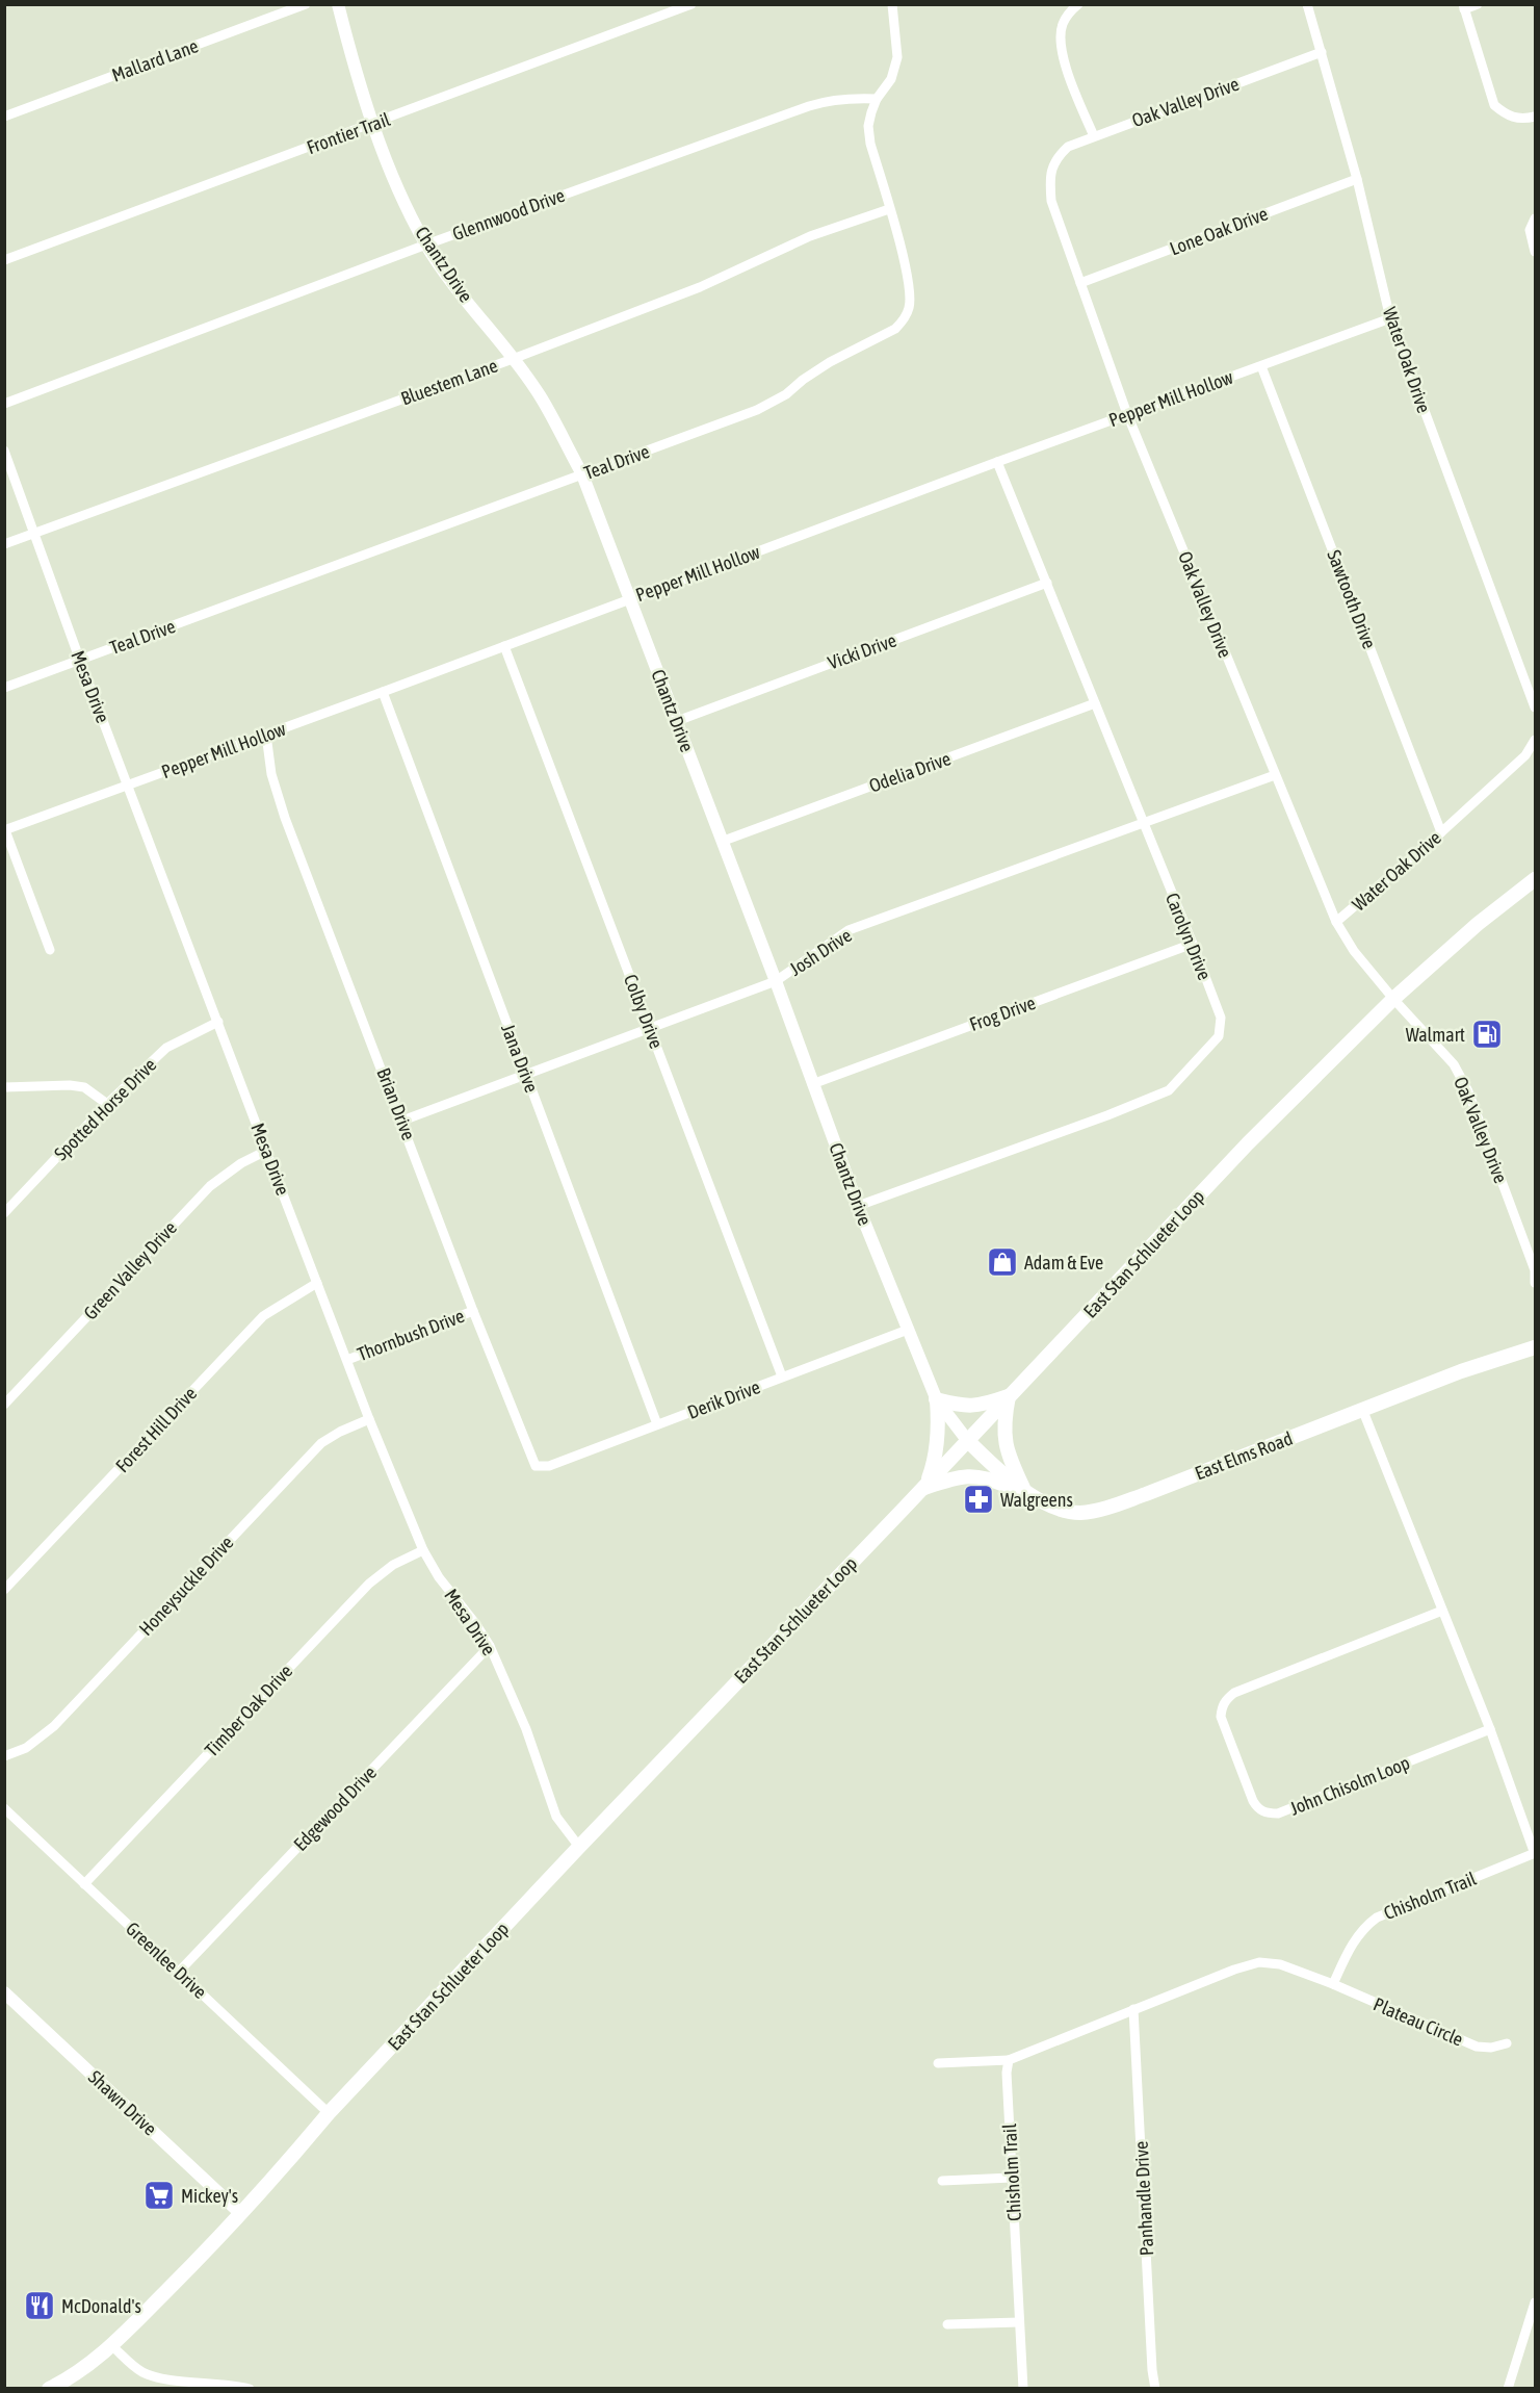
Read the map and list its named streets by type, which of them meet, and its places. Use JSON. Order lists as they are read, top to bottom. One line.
{"streets":{"main road":["East Stan Schlueter Loop","East Elms Road"],"street":["Mallard Lane","Oak Valley Drive","Frontier Trail","Glennwood Drive","Lone Oak Drive","Chantz Drive","Water Oak Drive","Bluestem Lane","Pepper Mill Hollow","Teal Drive","Sawtooth Drive","Vicki Drive","Mesa Drive","Odelia Drive","Carolyn Drive","Josh Drive","Colby Drive","Frog Drive","Jana Drive","Brian Drive","Spotted Horse Drive","Green Valley Drive","Thornbush Drive","Derik Drive","Forest Hill Drive","Honeysuckle Drive","Timber Oak Drive","John Chisolm Loop","Edgewood Drive","Chisholm Trail","Greenlee Drive","Plateau Circle","Shawn Drive","Panhandle Drive"]},"crossings":[["Oak Valley Drive","Lone Oak Drive"],["Oak Valley Drive","Water Oak Drive"],["Oak Valley Drive","Pepper Mill Hollow"],["Oak Valley Drive","Josh Drive"],["Oak Valley Drive","East Stan Schlueter Loop"],["Frontier Trail","Chantz Drive"],["Glennwood Drive","Chantz Drive"],["Glennwood Drive","Teal Drive"],["Lone Oak Drive","Water Oak Drive"],["Chantz Drive","Bluestem Lane"],["Chantz Drive","Pepper Mill Hollow"],["Chantz Drive","Teal Drive"],["Chantz Drive","Vicki Drive"],["Chantz Drive","Odelia Drive"],["Chantz Drive","Carolyn Drive"],["Chantz Drive","Josh Drive"],["Chantz Drive","Frog Drive"],["Chantz Drive","East Stan Schlueter Loop"],["Chantz Drive","Derik Drive"],["Chantz Drive","East Elms Road"],["Water Oak Drive","Pepper Mill Hollow"],["Water Oak Drive","Sawtooth Drive"],["Bluestem Lane","Teal Drive"],["Bluestem Lane","Mesa Drive"],["Pepper Mill Hollow","Sawtooth Drive"],["Pepper Mill Hollow","Mesa Drive"],["Pepper Mill Hollow","Carolyn Drive"],["Pepper Mill Hollow","Colby Drive"],["Pepper Mill Hollow","Jana Drive"],["Pepper Mill Hollow","Brian Drive"],["Teal Drive","Mesa Drive"],["Vicki Drive","Carolyn Drive"],["Mesa Drive","Spotted Horse Drive"],["Mesa Drive","East Stan Schlueter Loop"],["Mesa Drive","Green Valley Drive"],["Mesa Drive","Thornbush Drive"],["Mesa Drive","Forest Hill Drive"],["Mesa Drive","Honeysuckle Drive"],["Mesa Drive","Timber Oak Drive"],["Mesa Drive","Edgewood Drive"],["Odelia Drive","Carolyn Drive"],["Carolyn Drive","Josh Drive"],["Carolyn Drive","Frog Drive"],["Josh Drive","Colby Drive"],["Josh Drive","Jana Drive"],["Josh Drive","Brian Drive"],["Colby Drive","Derik Drive"],["Jana Drive","Derik Drive"],["Brian Drive","Thornbush Drive"],["Brian Drive","Derik Drive"],["East Stan Schlueter Loop","East Elms Road"],["East Stan Schlueter Loop","Greenlee Drive"],["East Stan Schlueter Loop","Shawn Drive"],["East Elms Road","Chisholm Trail"],["Timber Oak Drive","Greenlee Drive"],["John Chisolm Loop","Chisholm Trail"],["Edgewood Drive","Greenlee Drive"],["Chisholm Trail","Plateau Circle"]],"places":{"fuel station":["Walmart"],"shop":["Adam & Eve"],"pharmacy":["Walgreens"],"supermarket":["Mickey's"],"restaurant":["McDonald's"]}}
